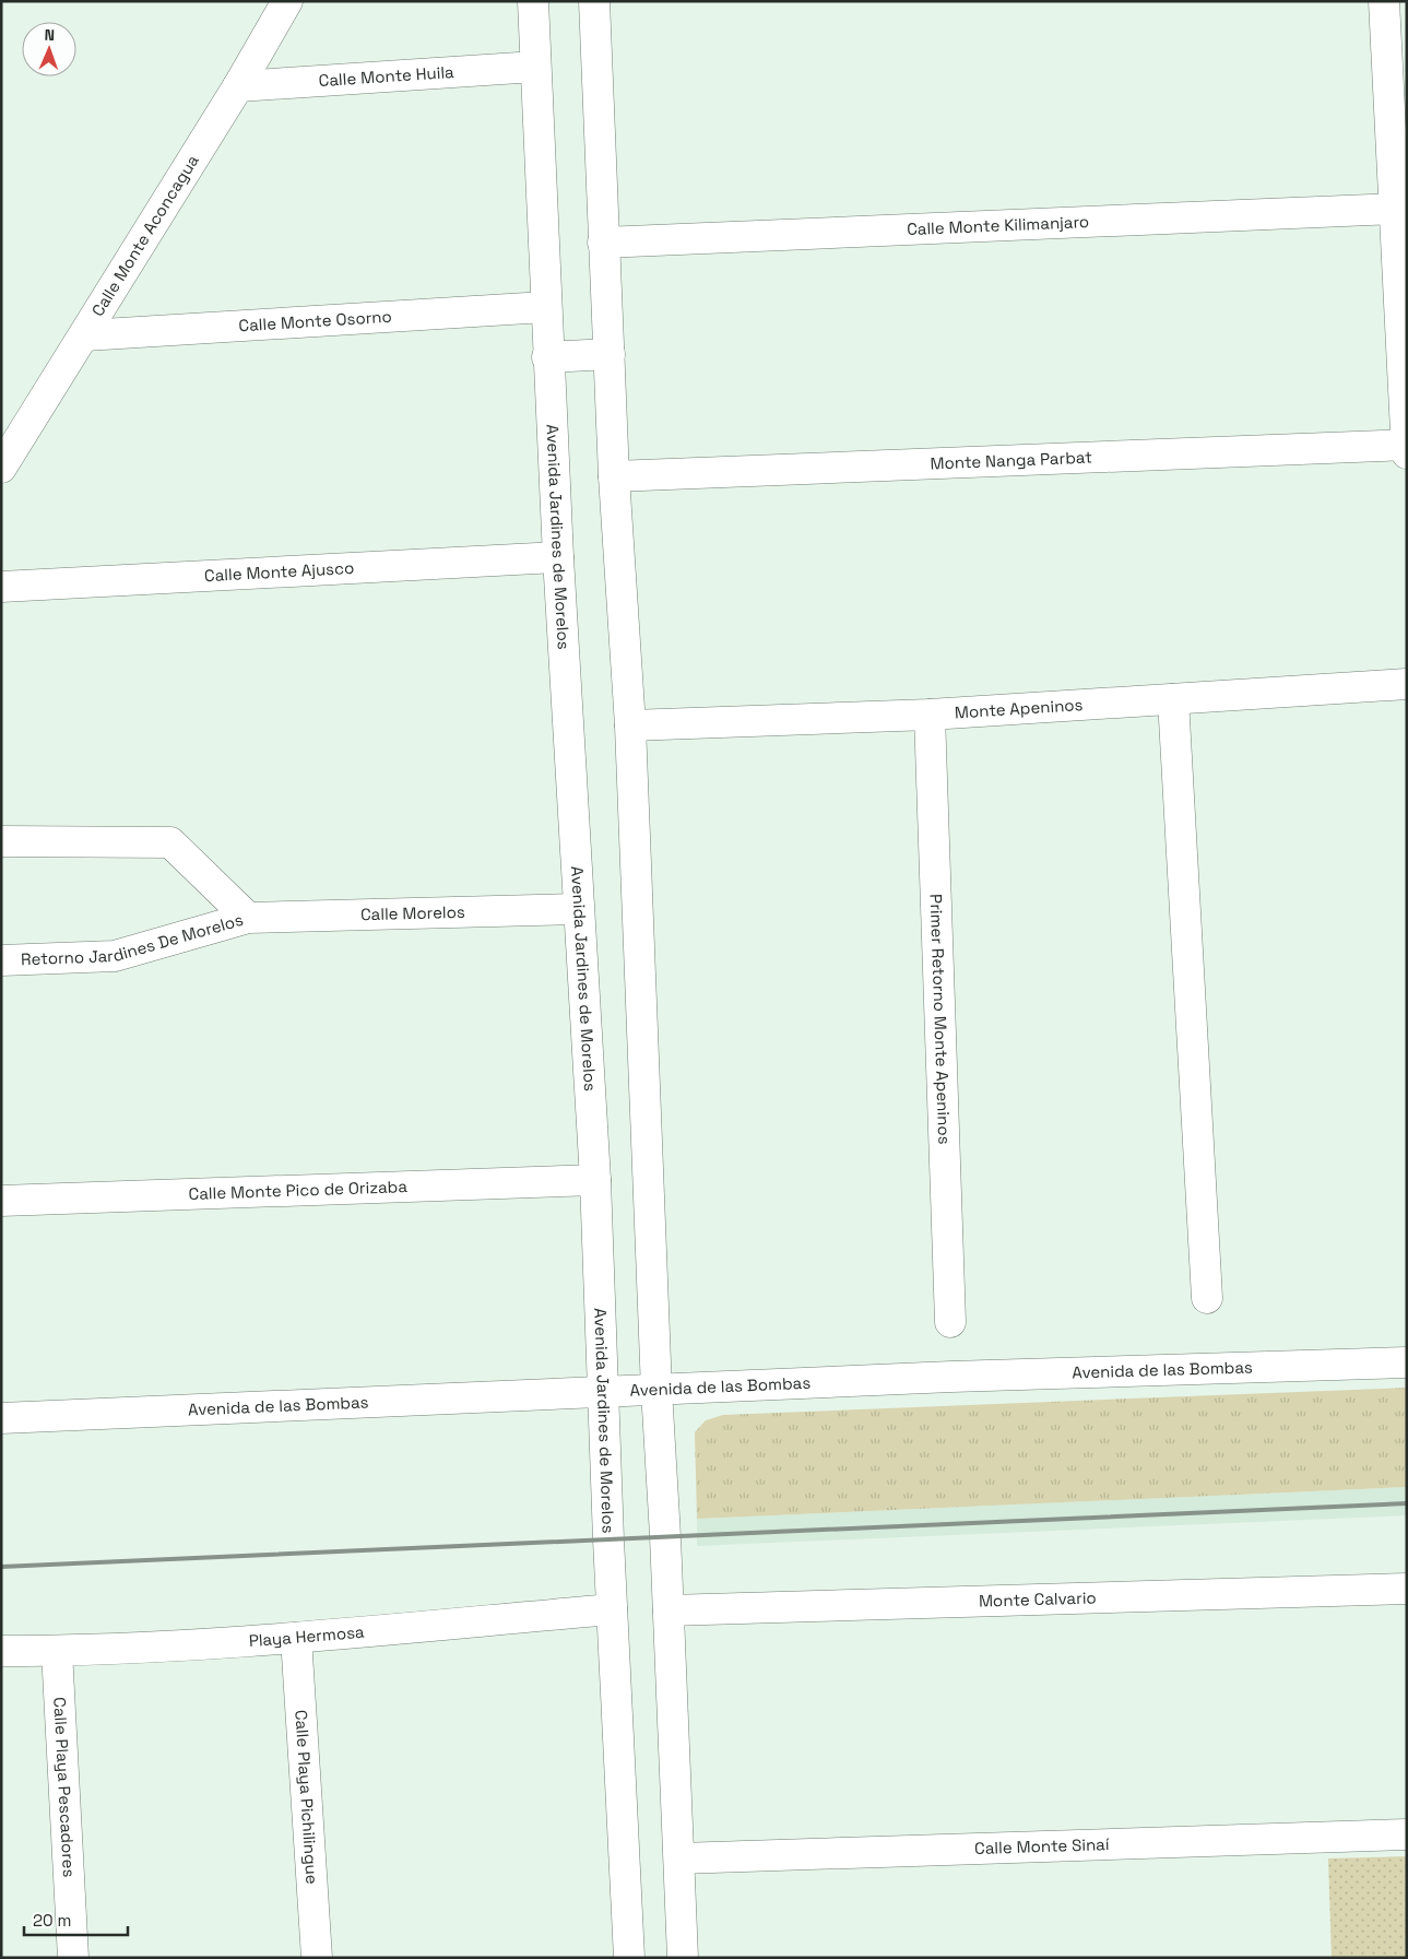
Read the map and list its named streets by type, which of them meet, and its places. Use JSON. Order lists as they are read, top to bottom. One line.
{"streets":{"street":["Calle Monte Huila","Calle Monte Kilimanjaro","Calle Monte Aconcagua","Calle Monte Osorno","Monte Nanga Parbat","Avenida Jardines de Morelos","Calle Monte Ajusco","Monte Apeninos","Calle Morelos","Retorno Jardines De Morelos","Primer Retorno Monte Apeninos","Calle Monte Pico de Orizaba","Avenida de las Bombas","Monte Calvario","Playa Hermosa","Calle Playa Pescadores","Calle Playa Pichilingue","Calle Monte Sinaí"]},"crossings":[["Calle Monte Huila","Calle Monte Aconcagua"],["Calle Monte Huila","Avenida Jardines de Morelos"],["Calle Monte Aconcagua","Calle Monte Osorno"],["Calle Monte Osorno","Avenida Jardines de Morelos"],["Avenida Jardines de Morelos","Calle Monte Ajusco"],["Avenida Jardines de Morelos","Calle Morelos"],["Avenida Jardines de Morelos","Calle Monte Pico de Orizaba"],["Avenida Jardines de Morelos","Avenida de las Bombas"],["Avenida Jardines de Morelos","Playa Hermosa"],["Monte Apeninos","Primer Retorno Monte Apeninos"],["Calle Morelos","Retorno Jardines De Morelos"],["Playa Hermosa","Calle Playa Pescadores"],["Playa Hermosa","Calle Playa Pichilingue"]],"scale_bar":"20 m","north":"top"}
